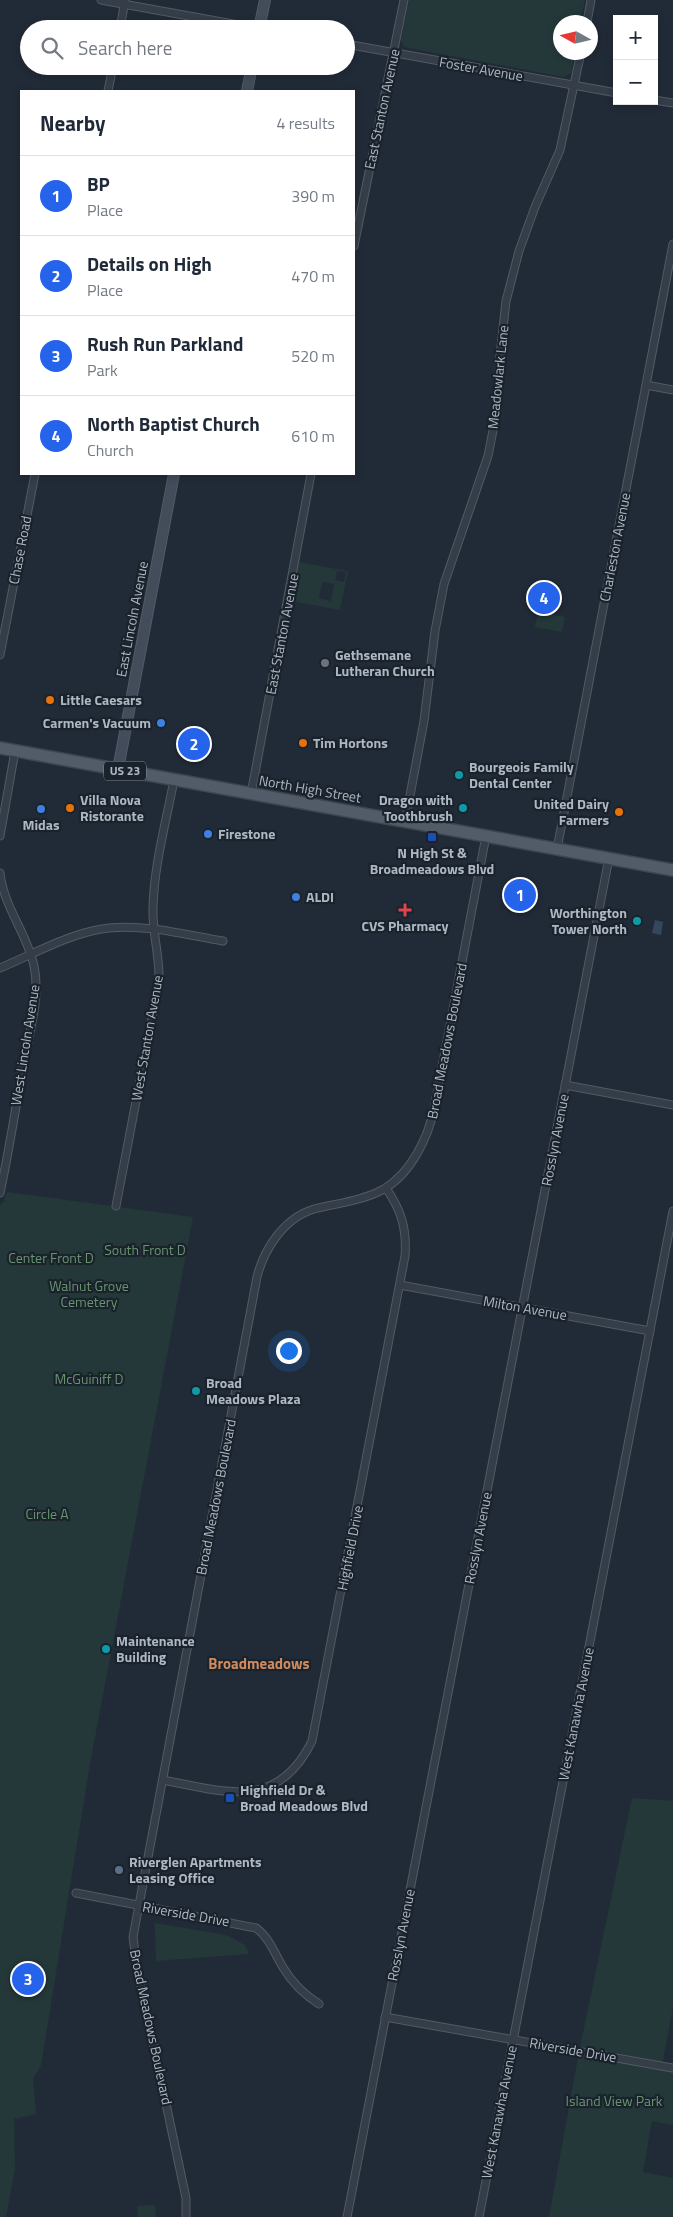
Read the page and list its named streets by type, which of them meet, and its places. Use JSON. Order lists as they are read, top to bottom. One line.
{"streets":{"main road":["East Lincoln Avenue","US 23","North High Street"],"street":["Foster Avenue","East Stanton Avenue","Meadowlark Lane","Charleston Avenue","Chase Road","West Stanton Avenue","Broad Meadows Boulevard","West Lincoln Avenue","Rosslyn Avenue","Milton Avenue","Highfield Drive","West Kanawha Avenue","Riverside Drive"]},"crossings":[["Foster Avenue","East Stanton Avenue"],["Foster Avenue","Meadowlark Lane"],["East Stanton Avenue","North High Street"],["Meadowlark Lane","North High Street"],["Charleston Avenue","North High Street"],["East Lincoln Avenue","North High Street"],["North High Street","West Stanton Avenue"],["North High Street","Broad Meadows Boulevard"],["North High Street","Rosslyn Avenue"],["Broad Meadows Boulevard","Highfield Drive"],["Broad Meadows Boulevard","Riverside Drive"],["Rosslyn Avenue","Milton Avenue"],["Rosslyn Avenue","Riverside Drive"],["Milton Avenue","Highfield Drive"],["Milton Avenue","West Kanawha Avenue"],["West Kanawha Avenue","Riverside Drive"]],"districts":["Broadmeadows"],"parks":["South Front D","Center Front D","Walnut Grove Cemetery","McGuiniff D","Circle A","Island View Park"],"places":{"other":["Gethsemane Lutheran Church","Little Caesars","Carmen's Vacuum","Tim Hortons","Bourgeois Family Dental Center","Villa Nova Ristorante","Dragon with Toothbrush","Midas","United Dairy Farmers","Firestone","ALDI","Worthington Tower North","Broad Meadows Plaza","Maintenance Building","Riverglen Apartments Leasing Office"],"transit":["N High St & Broadmeadows Blvd","Highfield Dr & Broad Meadows Blvd"],"health":["CVS Pharmacy"]},"north":"left","page":{"map_buttons":["+","−"],"search":"Search here","heading":["Nearby","4 results"],"list":[{"mark":"1","name":"BP","note":"Place","value":"390 m"},{"mark":"2","name":"Details on High","note":"Place","value":"470 m"},{"mark":"3","name":"Rush Run Parkland","note":"Park","value":"520 m"},{"mark":"4","name":"North Baptist Church","note":"Church","value":"610 m"}],"pins":["4","2","1","3"]}}
